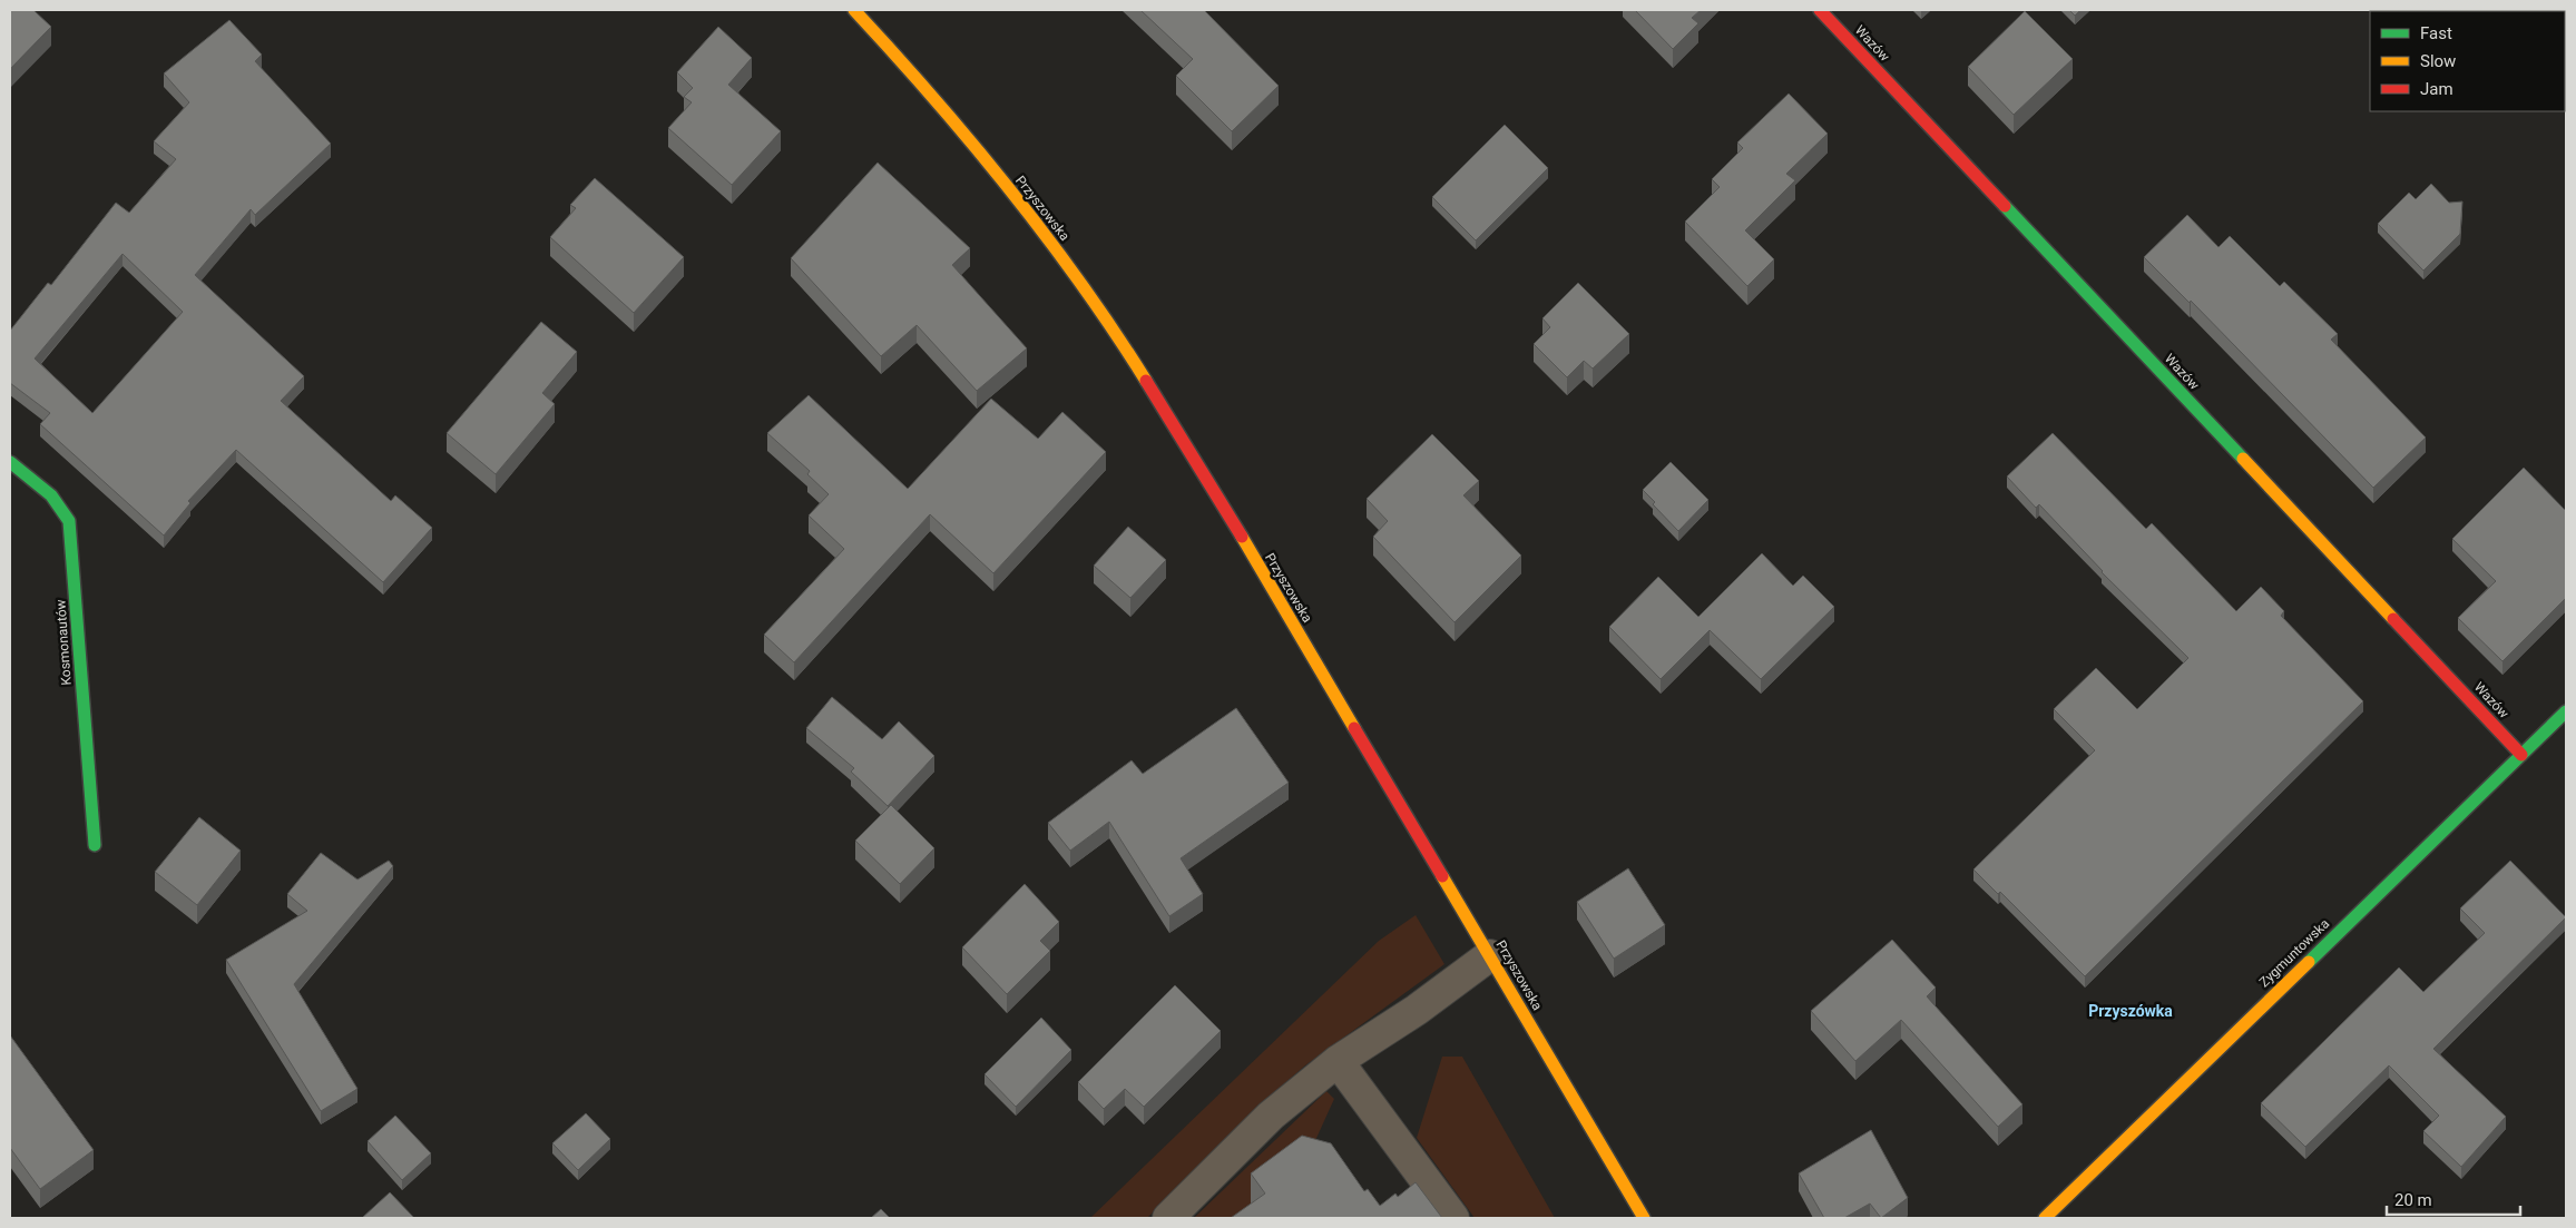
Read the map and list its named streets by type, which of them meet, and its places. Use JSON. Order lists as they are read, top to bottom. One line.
{"streets":{"street":["Wazów","Przyszowska","Kosmonautów","Zygmuntowska"]},"crossings":[["Wazów","Zygmuntowska"]],"districts":["Przyszówka"],"legend":["Fast","Slow","Jam"],"scale_bar":"20 m"}
